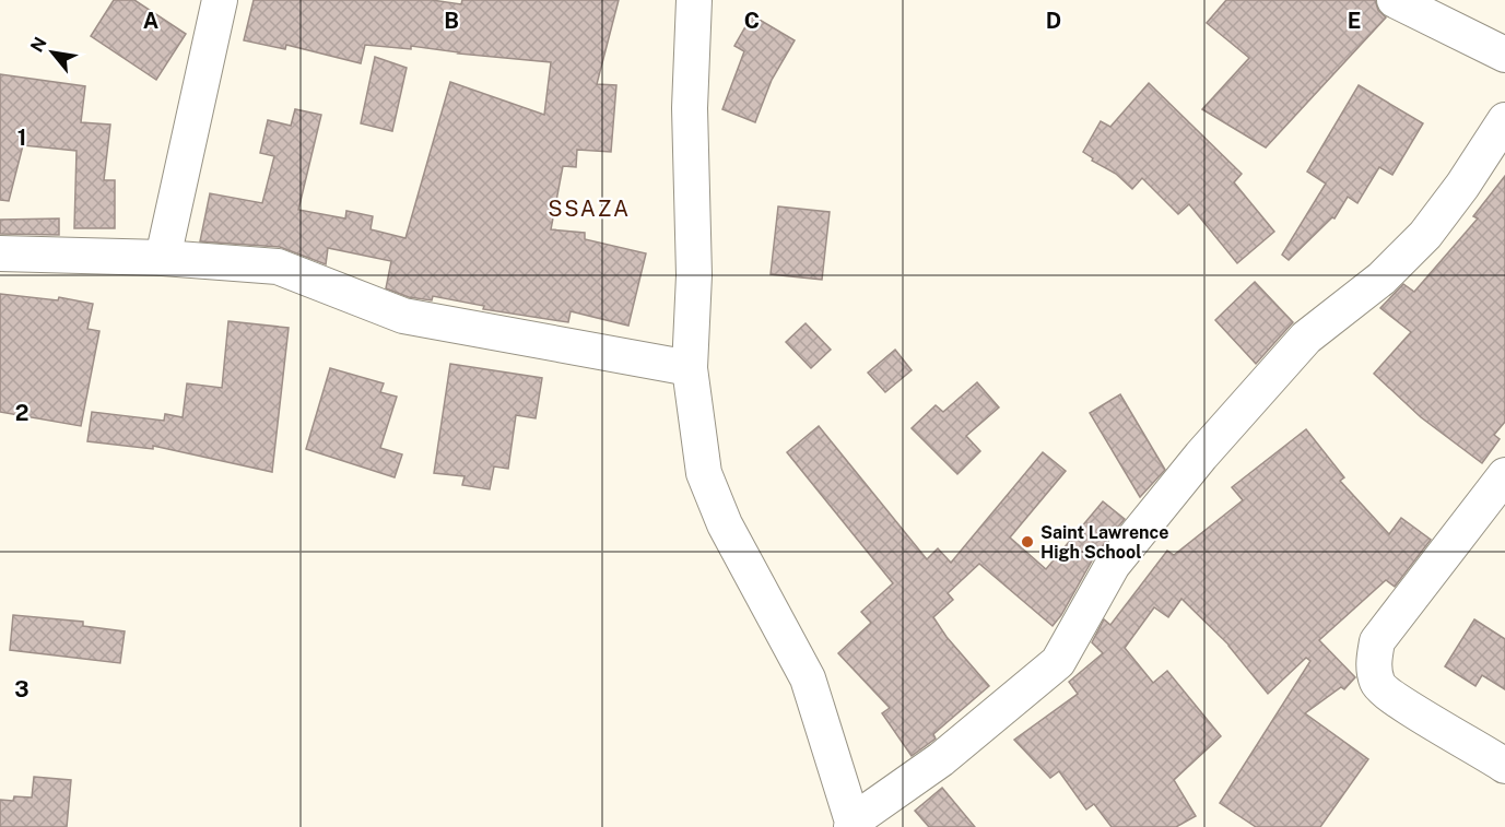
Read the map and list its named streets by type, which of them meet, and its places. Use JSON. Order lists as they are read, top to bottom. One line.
{"districts":["SSAZA"],"places":["Saint Lawrence High School"],"north":"top left","grid":{"columns":["A","B","C","D","E"],"rows":["1","2","3"]}}
